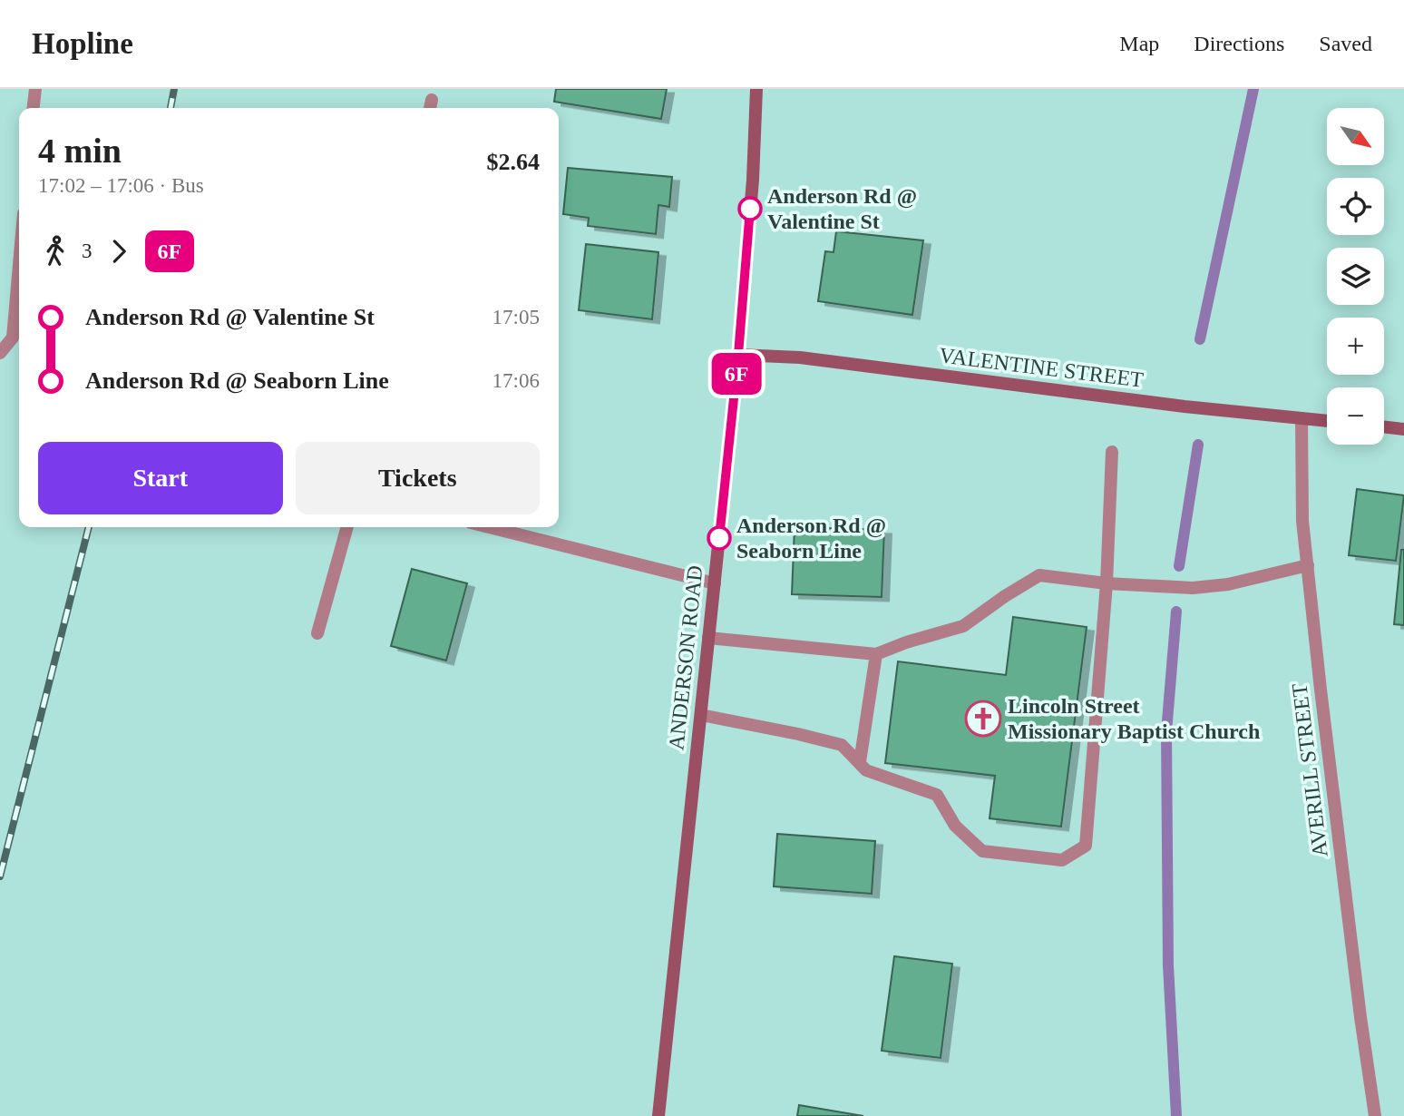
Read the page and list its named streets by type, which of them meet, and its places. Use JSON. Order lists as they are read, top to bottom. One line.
{"streets":{"main road":["VALENTINE STREET","ANDERSON ROAD"],"street":["AVERILL STREET"]},"crossings":[["VALENTINE STREET","ANDERSON ROAD"],["VALENTINE STREET","AVERILL STREET"]],"places":{"other":["Anderson Rd @ Valentine St","Anderson Rd @ Seaborn Line"],"church":["Lincoln Street Missionary Baptist Church"]},"lines":["bus line 6F"],"north":"bottom right","page":{"header":"Hopline","nav":["Map","Directions","Saved"],"on_map":"6F","map_buttons":["+","−"],"heading":["4 min","17:02 – 17:06 · Bus","$2.64"],"legs":["3","6F"],"list":[{"name":"Anderson Rd @ Valentine St","value":"17:05"},{"name":"Anderson Rd @ Seaborn Line","value":"17:06"}],"buttons":["Start","Tickets"]}}
